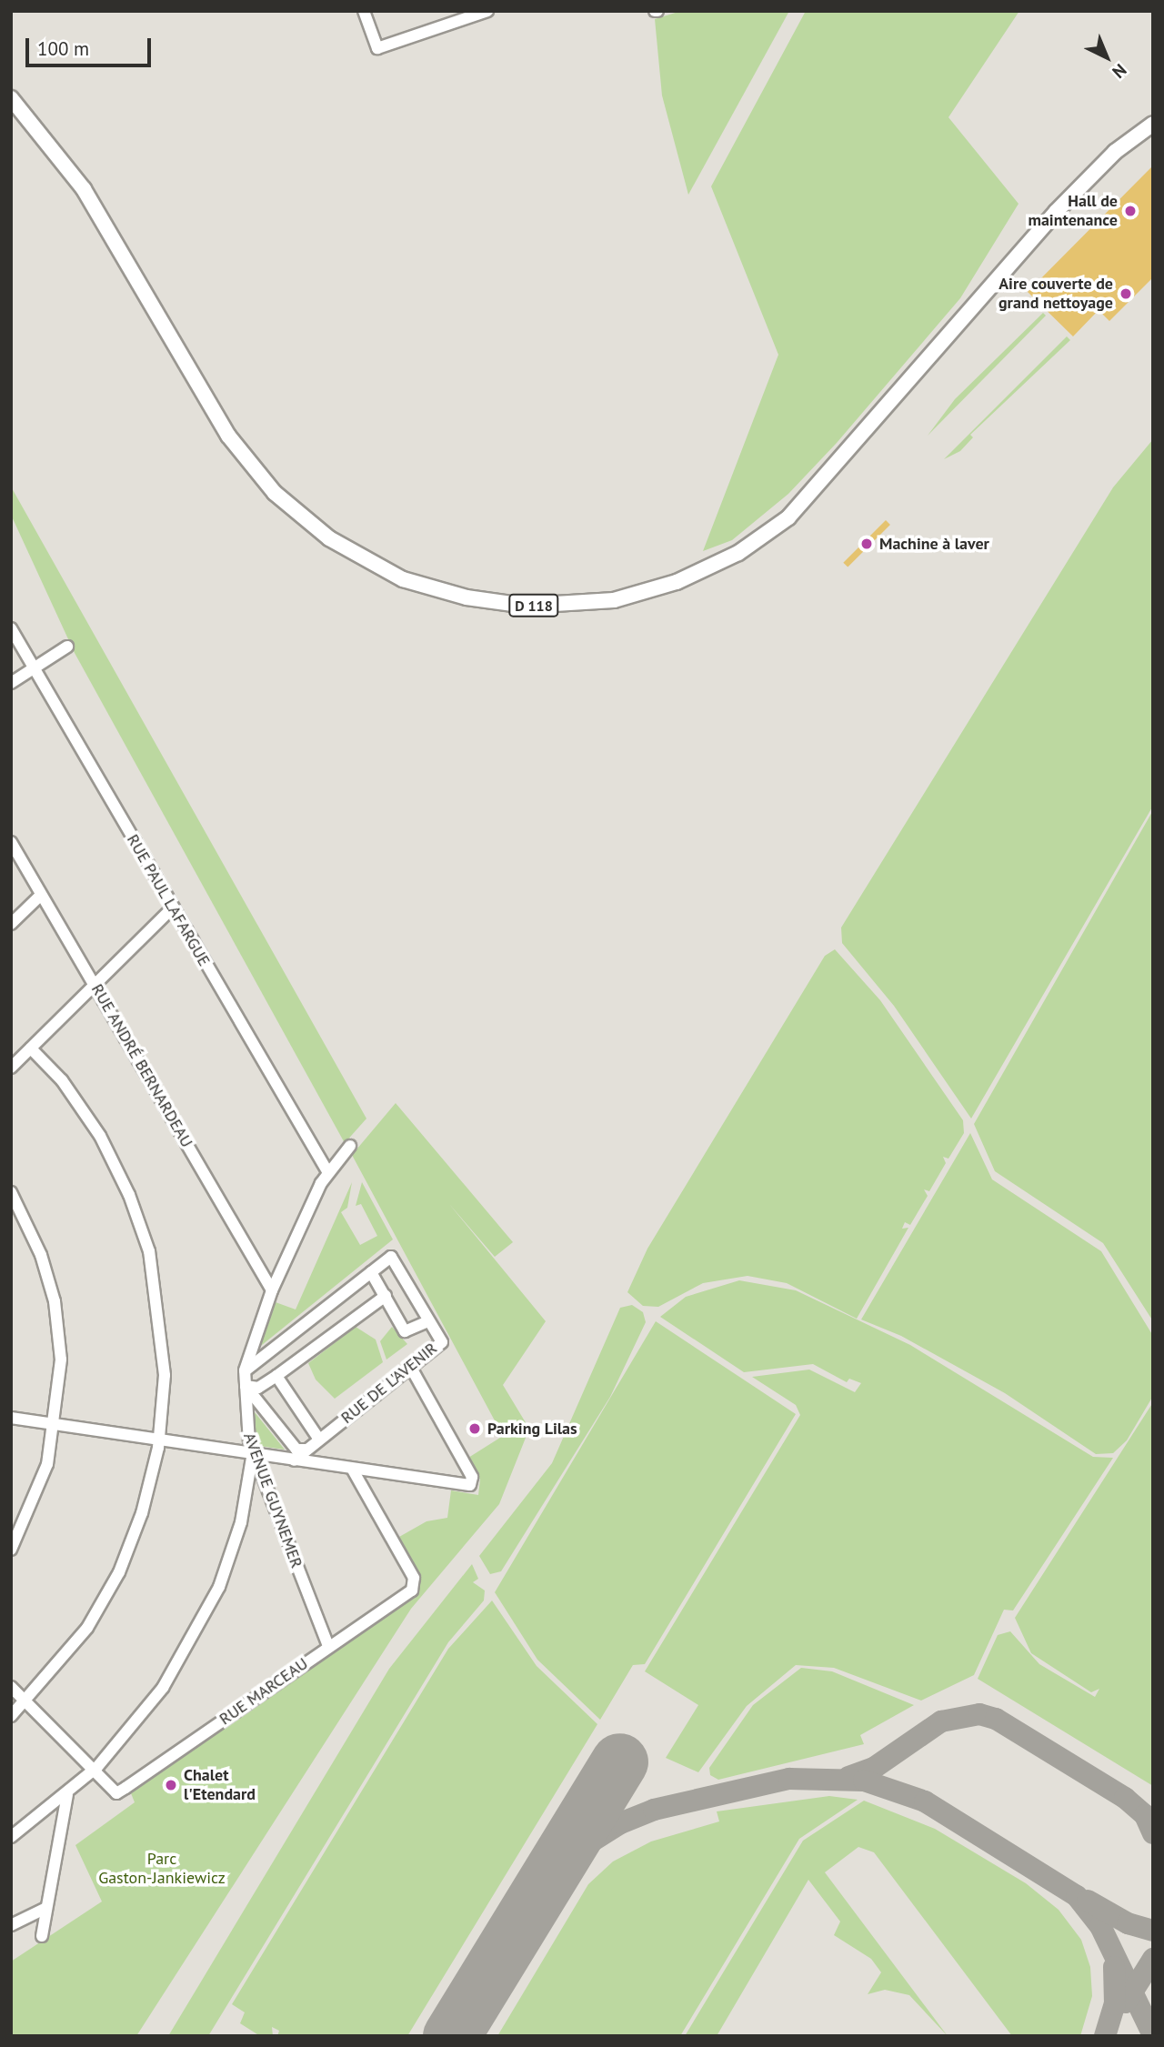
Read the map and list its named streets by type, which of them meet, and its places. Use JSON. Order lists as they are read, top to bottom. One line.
{"streets":{"main road":["D 118"],"street":["RUE PAUL LAFARGUE","RUE ANDRÉ BERNARDEAU","RUE DE L'AVENIR","AVENUE GUYNEMER","RUE MARCEAU"]},"crossings":[["RUE PAUL LAFARGUE","AVENUE GUYNEMER"],["RUE ANDRÉ BERNARDEAU","AVENUE GUYNEMER"],["RUE DE L'AVENIR","AVENUE GUYNEMER"],["AVENUE GUYNEMER","RUE MARCEAU"]],"parks":["Parc Gaston-Jankiewicz"],"places":["Hall de maintenance","Aire couverte de grand nettoyage","Machine à laver","Parking Lilas","Chalet l'Etendard"],"scale_bar":"100 m","north":"bottom right"}
